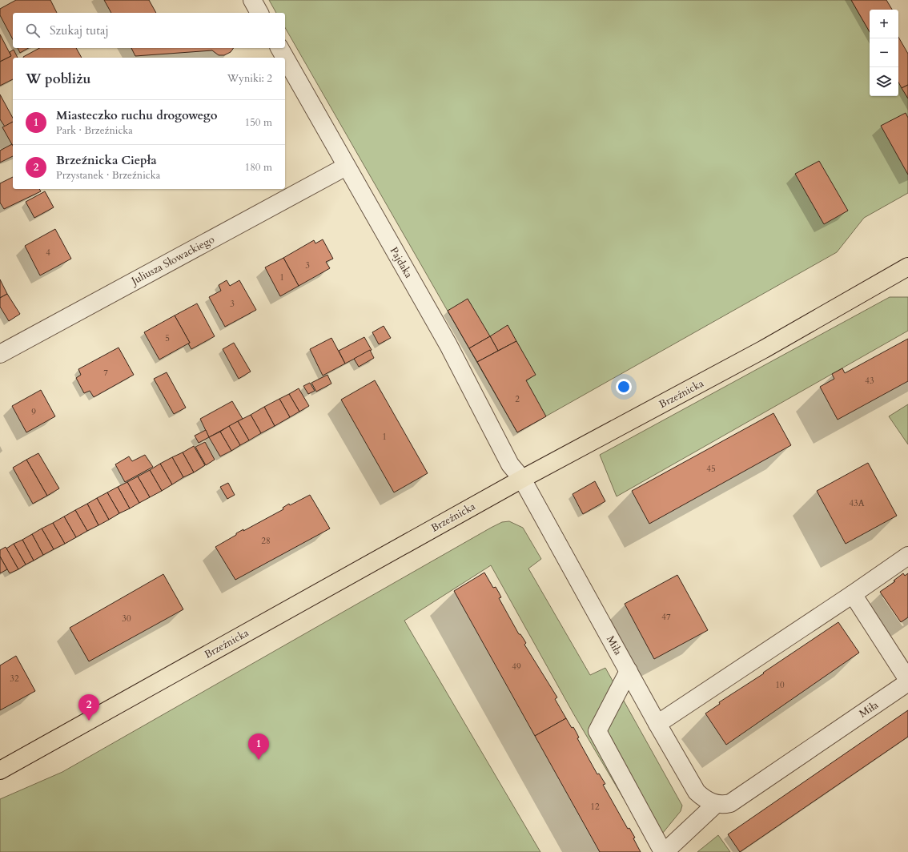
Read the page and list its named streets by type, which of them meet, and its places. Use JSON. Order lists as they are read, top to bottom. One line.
{"streets":{"main road":["Brzeźnicka"],"street":["Juliusza Słowackiego","Pajdaka","Miła"]},"crossings":[["Juliusza Słowackiego","Pajdaka"],["Pajdaka","Brzeźnicka"],["Pajdaka","Miła"],["Brzeźnicka","Miła"]],"house_numbers":["4","3","1","3","5","7","43","2","9","1","45","43A","28","47","30","49","32","10","12"],"page":{"map_buttons":["+","−"],"search":"Szukaj tutaj","heading":["W pobliżu","Wyniki: 2"],"list":[{"mark":"1","name":"Miasteczko ruchu drogowego","note":"Park · Brzeźnicka","value":"150 m"},{"mark":"2","name":"Brzeźnicka Ciepła","note":"Przystanek · Brzeźnicka","value":"180 m"}],"pins":["2","1"]}}
